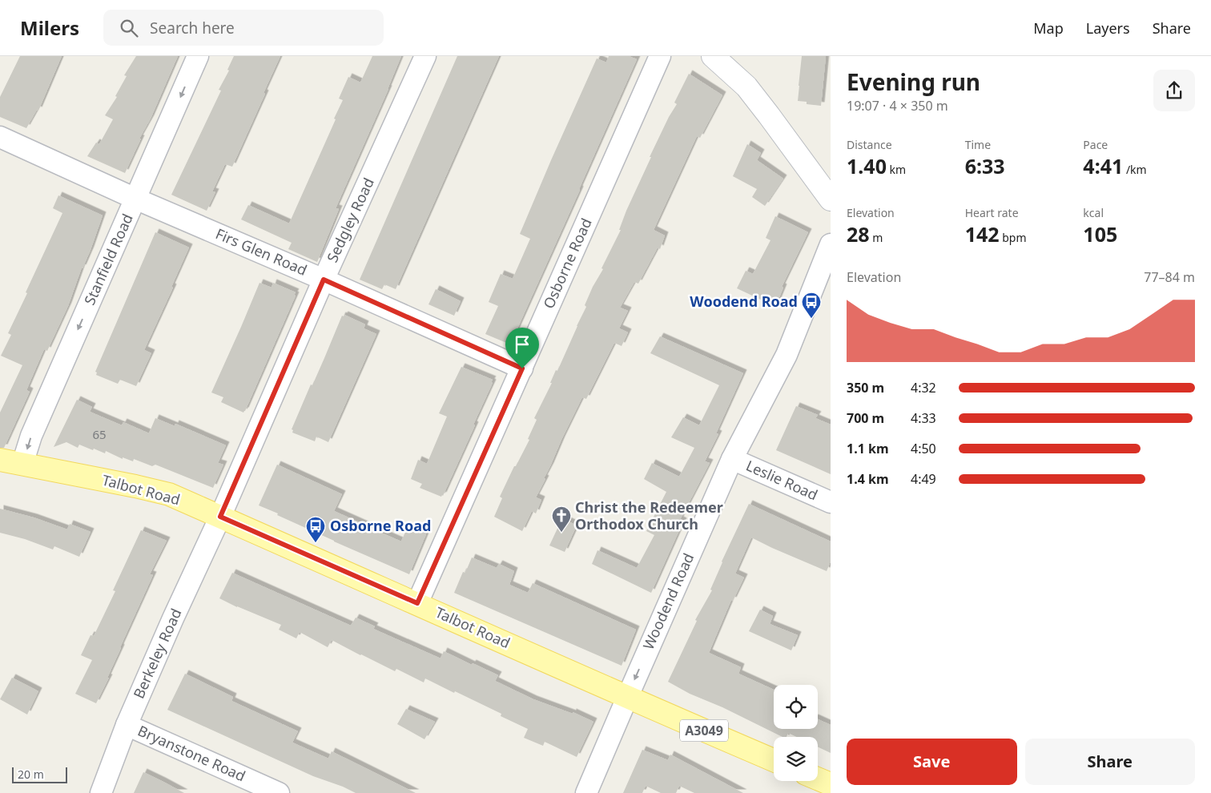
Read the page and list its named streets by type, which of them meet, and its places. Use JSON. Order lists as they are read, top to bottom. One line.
{"streets":{"main road":["Talbot Road","A3049"],"street":["Sedgley Road","Firs Glen Road","Stanfield Road","Osborne Road","Leslie Road","Woodend Road","Berkeley Road","Bryanstone Road"]},"crossings":[["Sedgley Road","Firs Glen Road"],["Sedgley Road","Talbot Road"],["Sedgley Road","Berkeley Road"],["Firs Glen Road","Stanfield Road"],["Firs Glen Road","Osborne Road"],["Stanfield Road","Talbot Road"],["Osborne Road","Talbot Road"],["Leslie Road","Woodend Road"],["Talbot Road","Woodend Road"],["Talbot Road","Berkeley Road"],["Berkeley Road","Bryanstone Road"]],"one_way":["Stanfield Road","Woodend Road"],"places":{"bus stop":["Woodend Road","Osborne Road"],"church":["Christ the Redeemer Orthodox Church"]},"house_numbers":["65"],"scale_bar":"20 m","page":{"header":"Milers","search":"Search here","nav":["Map","Layers","Share"],"heading":["Evening run","19:07 · 4 × 350 m"],"stats":[["Distance","1.40 km"],["Time","6:33"],["Pace","4:41 /km"],["Elevation","28 m"],["Heart rate","142 bpm"],["kcal","105"]],"chart":["Elevation","77–84 m"],"list":[{"name":"350 m","note":"4:32"},{"name":"700 m","note":"4:33"},{"name":"1.1 km","note":"4:50"},{"name":"1.4 km","note":"4:49"}],"buttons":["Save","Share"],"scale":"20 m"}}
